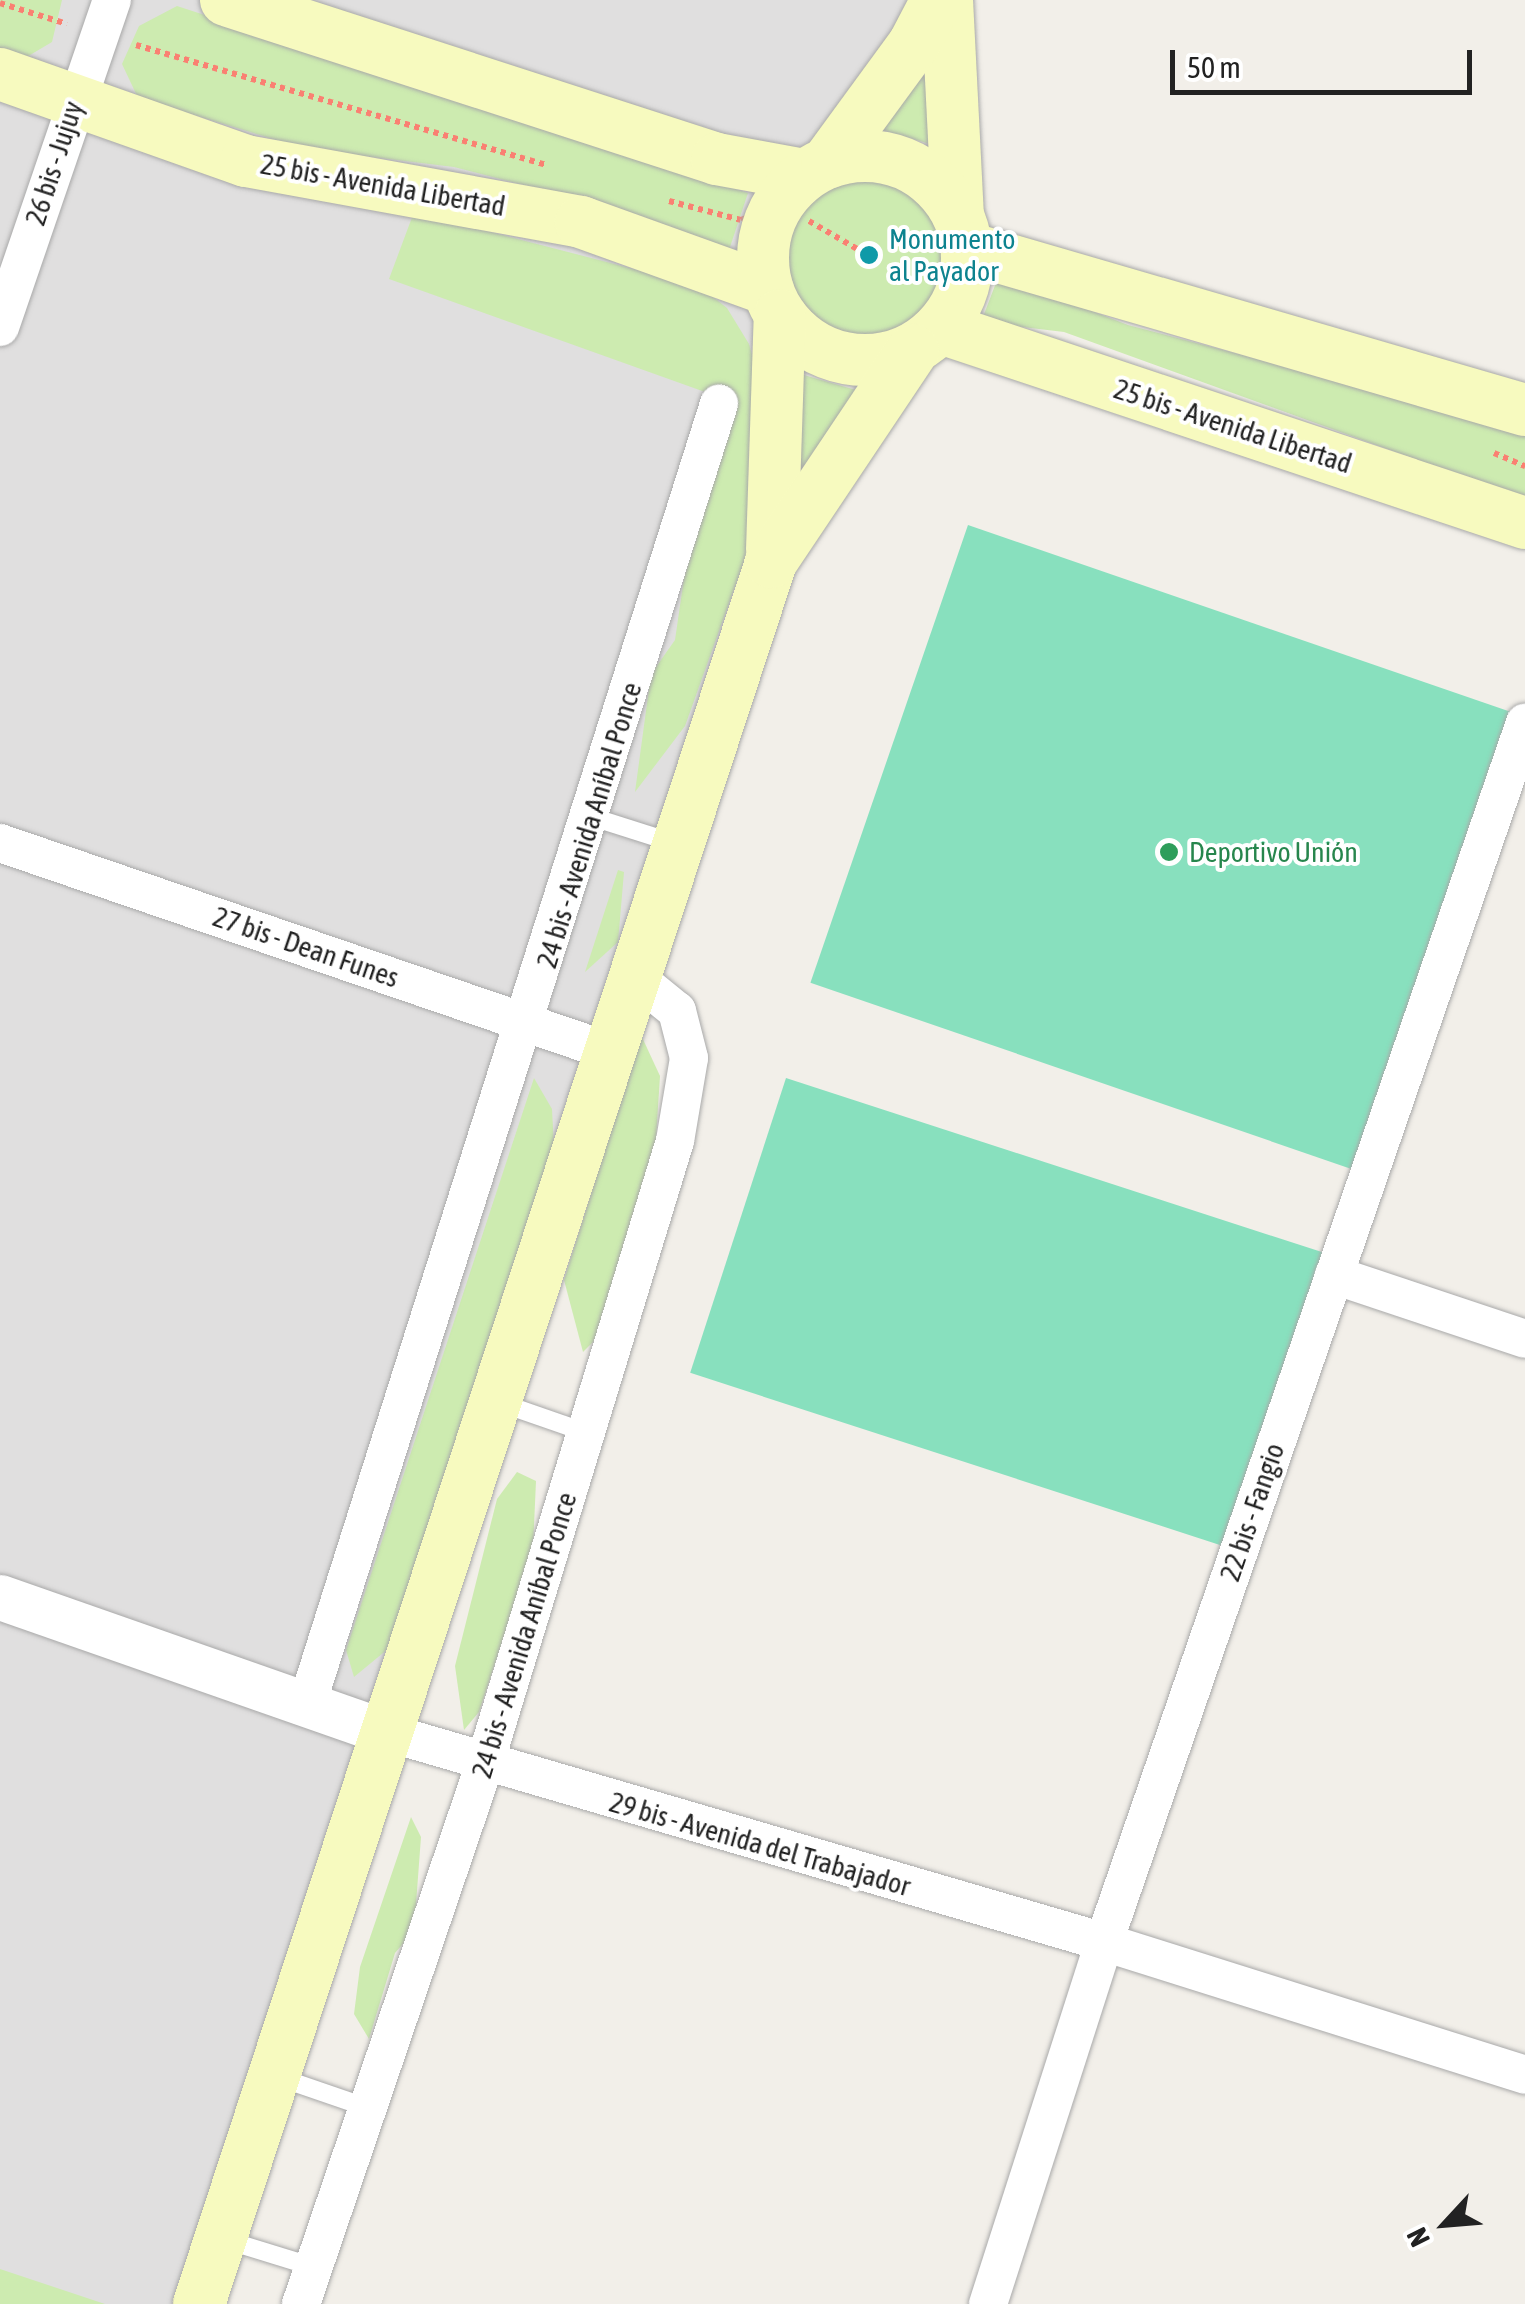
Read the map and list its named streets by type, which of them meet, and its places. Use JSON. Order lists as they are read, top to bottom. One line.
{"streets":{"main road":["25 bis - Avenida Libertad"],"street":["26 bis - Jujuy","24 bis - Avenida Aníbal Ponce","27 bis - Dean Funes","22 bis - Fangio","29 bis - Avenida del Trabajador"]},"crossings":[["26 bis - Jujuy","25 bis - Avenida Libertad"],["24 bis - Avenida Aníbal Ponce","27 bis - Dean Funes"],["24 bis - Avenida Aníbal Ponce","29 bis - Avenida del Trabajador"],["22 bis - Fangio","29 bis - Avenida del Trabajador"]],"places":["Monumento al Payador","Deportivo Unión"],"scale_bar":"50 m","north":"bottom left"}
